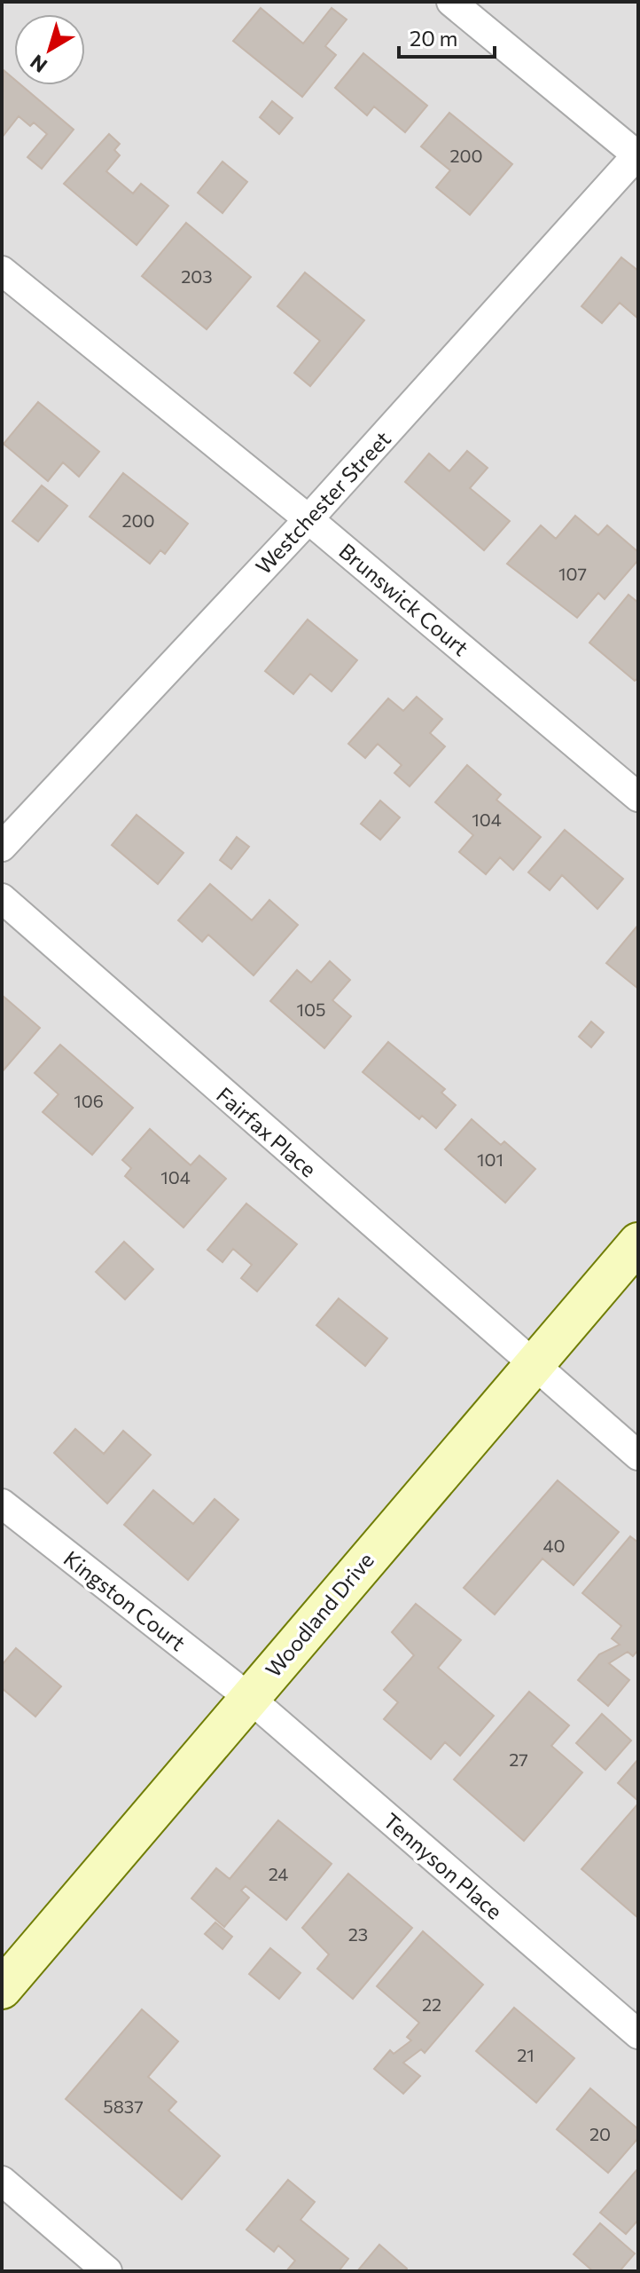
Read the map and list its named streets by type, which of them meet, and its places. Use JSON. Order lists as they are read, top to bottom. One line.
{"streets":{"main road":["Woodland Drive"],"street":["Westchester Street","Brunswick Court","Fairfax Place","Kingston Court","Tennyson Place"]},"crossings":[["Westchester Street","Brunswick Court"],["Fairfax Place","Woodland Drive"],["Kingston Court","Woodland Drive"],["Kingston Court","Tennyson Place"],["Woodland Drive","Tennyson Place"]],"house_numbers":["200","203","200","107","104","105","106","101","104","40","27","24","23","22","21","5837","20"],"scale_bar":"20 m","north":"bottom left"}
